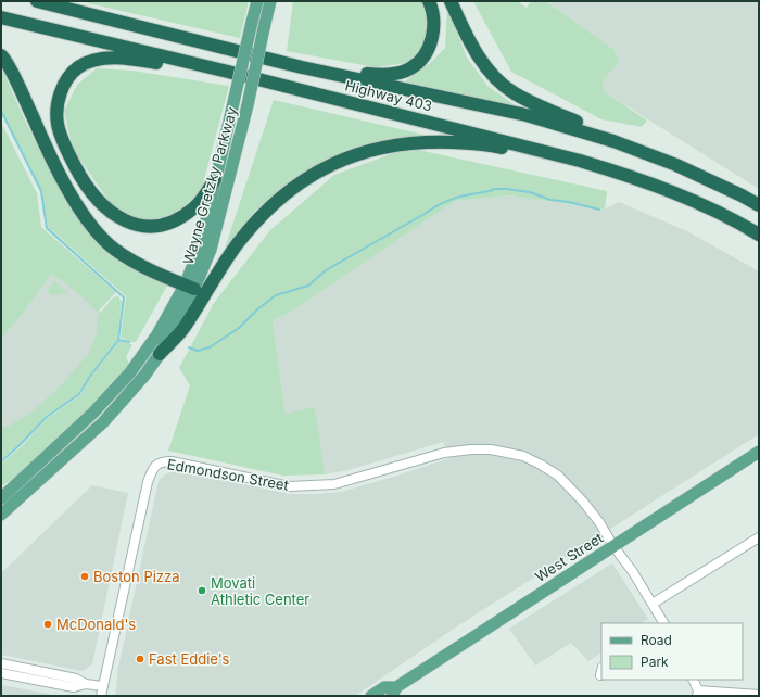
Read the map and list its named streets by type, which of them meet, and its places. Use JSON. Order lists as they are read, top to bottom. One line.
{"streets":{"highway":["Highway 403"],"main road":["Wayne Gretzky Parkway","West Street"],"street":["Edmondson Street"]},"crossings":[["Edmondson Street","West Street"]],"places":["Boston Pizza","Movati Athletic Center","McDonald's","Fast Eddie's"],"legend":["Road","Park"]}
